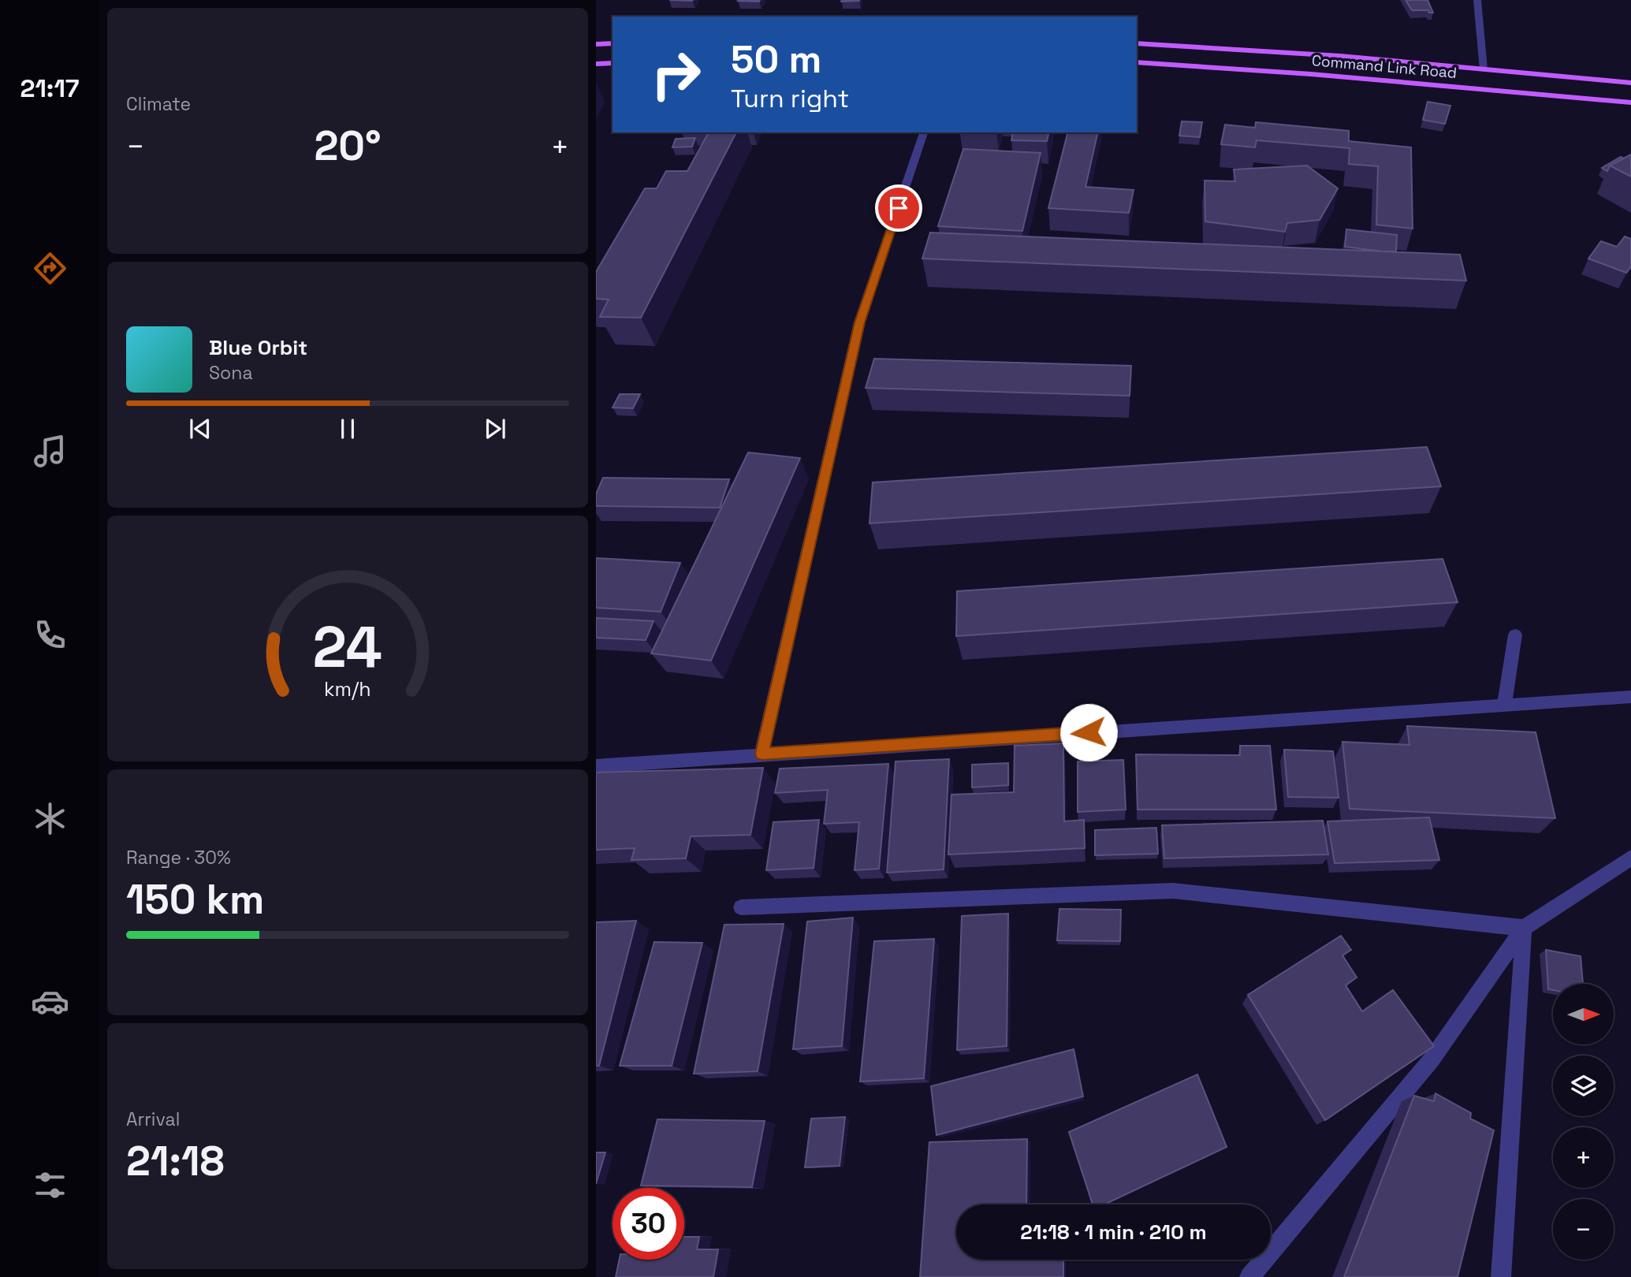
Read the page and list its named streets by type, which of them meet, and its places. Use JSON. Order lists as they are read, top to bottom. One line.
{"streets":{"main road":["Command Link Road"]},"north":"right","page":{"tabs":"21:17","tile":["Climate",["Range · 30%","150 km"],["Arrival","21:18"]],"turn":["50 m","Turn right"],"heat":["−","20°","+"],"song":["Blue Orbit","Sona"],"map_buttons":["+","−"],"limit":"30","trip":"21:18 · 1 min · 210 m","gauge":["24","km/h"]}}
